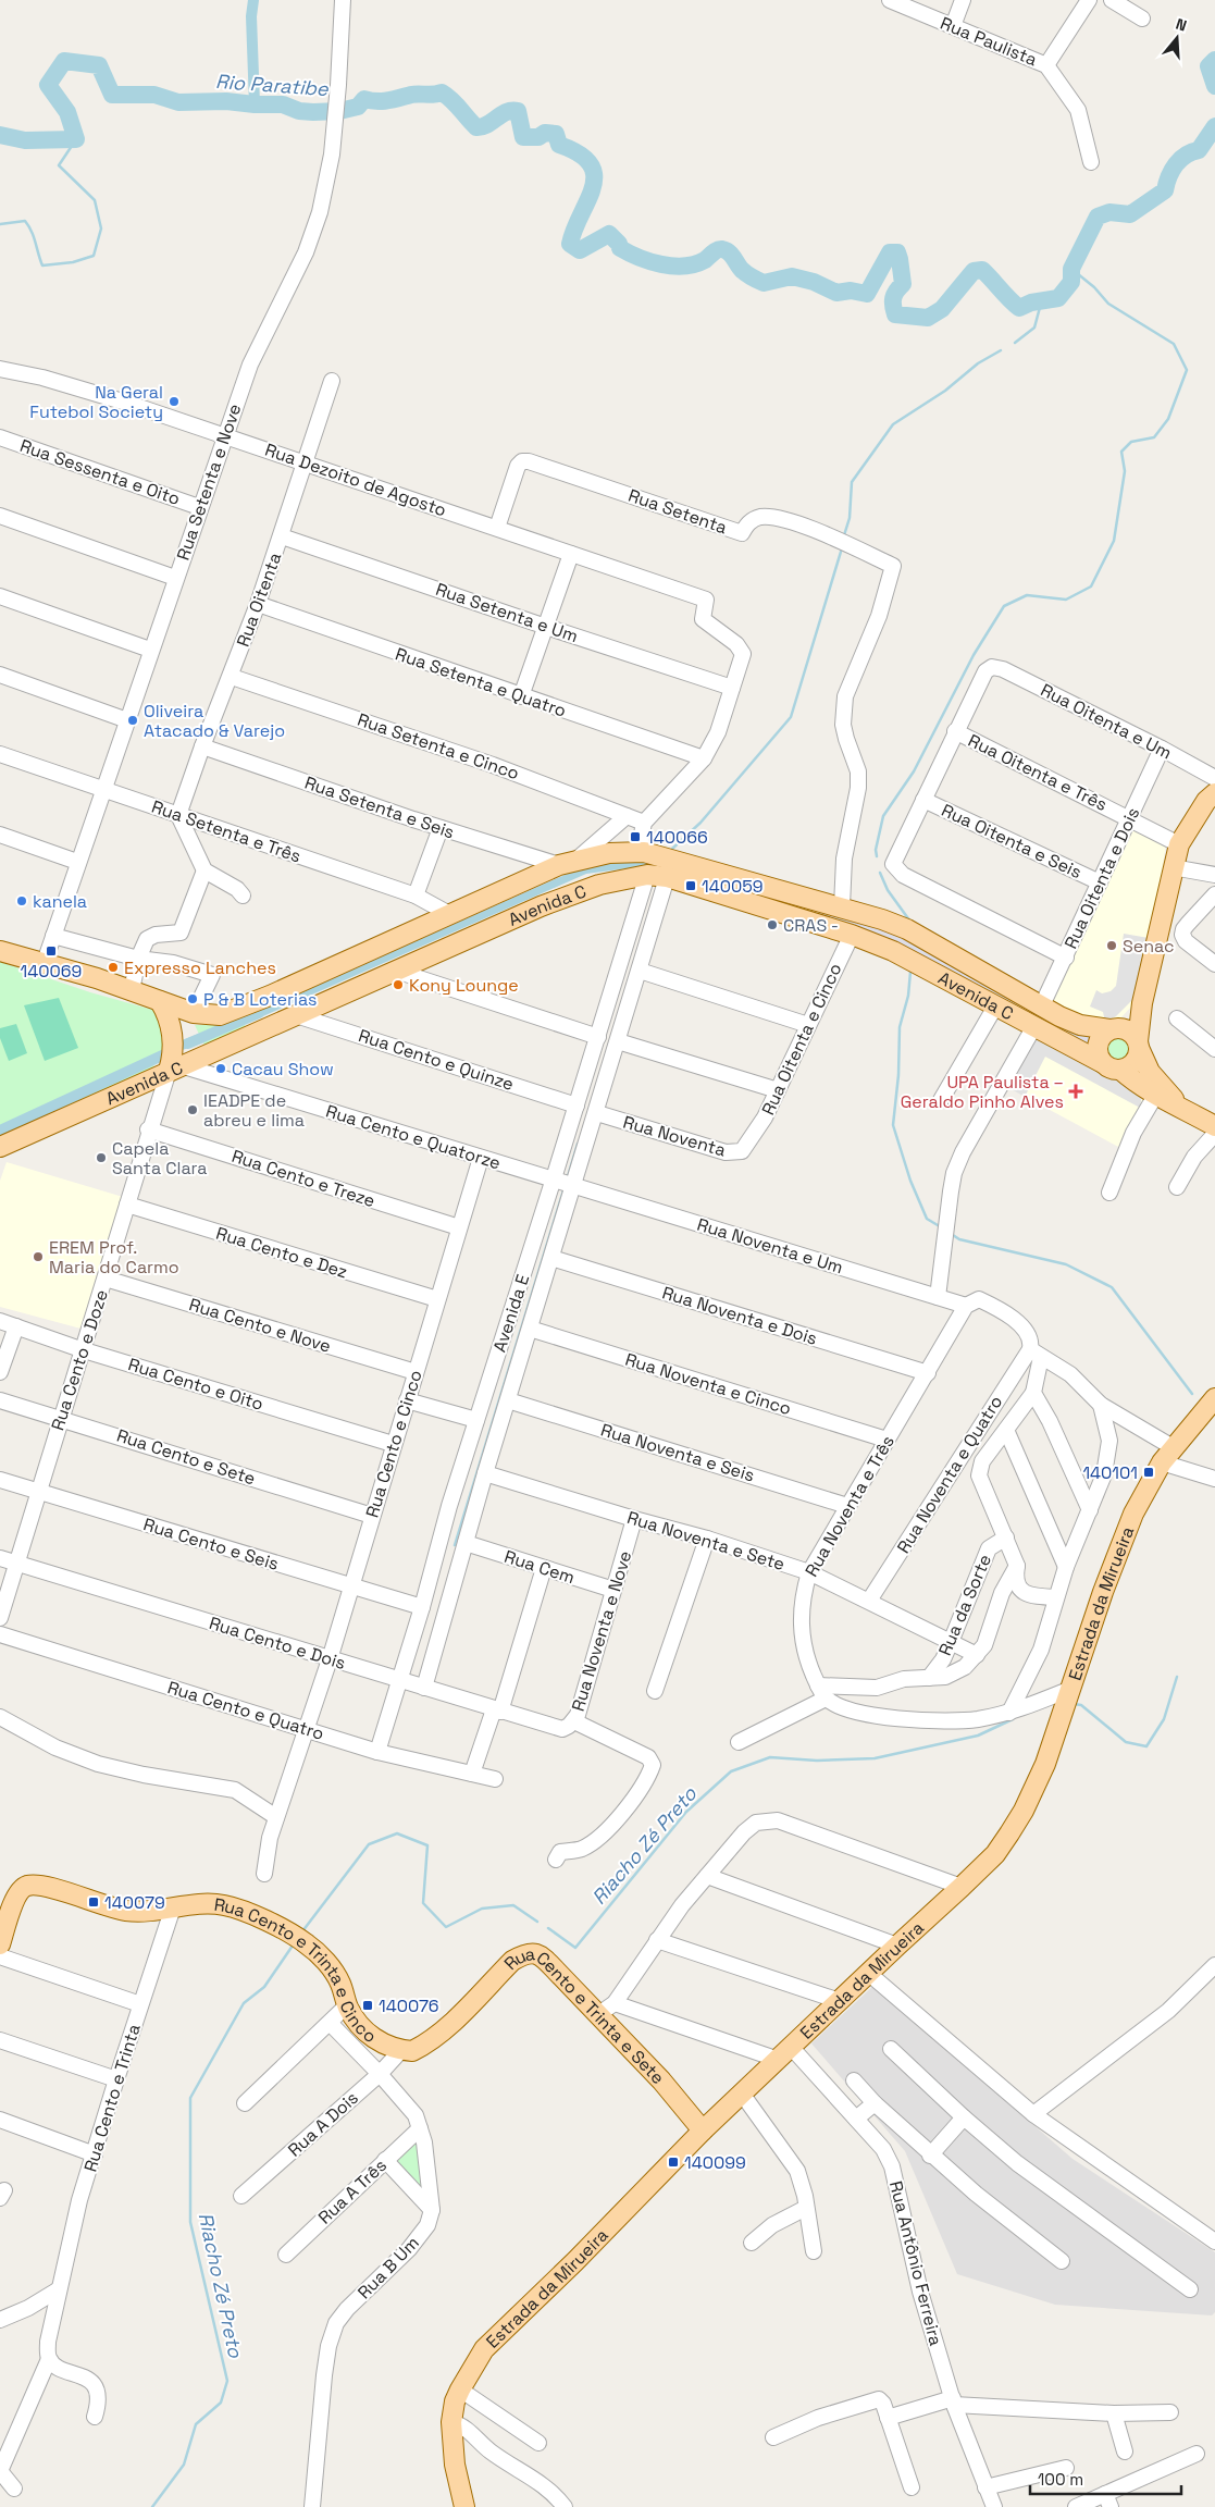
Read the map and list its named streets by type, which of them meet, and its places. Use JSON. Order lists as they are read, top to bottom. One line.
{"streets":{"main road":["Avenida C","Estrada da Mirueira","Rua Cento e Trinta e Cinco","Rua Cento e Trinta e Sete"],"street":["Rua Paulista","Rua Sessenta e Oito","Rua Dezoito de Agosto","Rua Setenta e Nove","Rua Setenta","Rua Oitenta","Rua Setenta e Um","Rua Setenta e Quatro","Rua Oitenta e Um","Rua Setenta e Cinco","Rua Oitenta e Três","Rua Setenta e Seis","Rua Setenta e Três","Rua Oitenta e Seis","Rua Oitenta e Dois","Rua Oitenta e Cinco","Rua Cento e Quinze","Rua Noventa","Rua Cento e Quatorze","Rua Cento e Treze","Rua Noventa e Um","Rua Cento e Dez","Avenida E","Rua Noventa e Dois","Rua Cento e Nove","Rua Cento e Doze","Rua Cento e Oito","Rua Noventa e Cinco","Rua Cento e Cinco","Rua Noventa e Seis","Rua Cento e Sete","Rua Noventa e Quatro","Rua Noventa e Três","Rua Noventa e Sete","Rua Cento e Seis","Rua Cem","Rua da Sorte","Rua Noventa e Nove","Rua Cento e Dois","Rua Cento e Quatro","Rua Cento e Trinta","Rua A Dois","Rua A Três","Rua Antônio Ferreira","Rua B Um"]},"crossings":[["Rua Sessenta e Oito","Rua Setenta e Nove"],["Rua Dezoito de Agosto","Rua Setenta e Nove"],["Rua Dezoito de Agosto","Rua Setenta"],["Rua Dezoito de Agosto","Rua Oitenta"],["Rua Dezoito de Agosto","Rua Setenta e Um"],["Rua Setenta e Nove","Rua Setenta e Três"],["Rua Setenta e Nove","Avenida C"],["Rua Setenta","Avenida C"],["Rua Oitenta","Rua Setenta e Um"],["Rua Oitenta","Rua Setenta e Quatro"],["Rua Oitenta","Rua Setenta e Cinco"],["Rua Oitenta","Rua Setenta e Seis"],["Rua Oitenta","Rua Setenta e Três"],["Rua Oitenta e Um","Rua Oitenta e Três"],["Rua Oitenta e Um","Rua Oitenta e Dois"],["Rua Oitenta e Três","Rua Oitenta e Dois"],["Rua Setenta e Seis","Avenida C"],["Rua Setenta e Três","Avenida C"],["Rua Oitenta e Seis","Rua Oitenta e Dois"],["Rua Oitenta e Dois","Avenida C"],["Avenida C","Rua Oitenta e Cinco"],["Avenida C","Rua Cento e Quinze"],["Avenida C","Rua Cento e Quatorze"],["Avenida C","Avenida E"],["Avenida C","Rua Cento e Doze"],["Rua Oitenta e Cinco","Rua Noventa"],["Rua Cento e Quinze","Avenida E"],["Rua Noventa","Avenida E"],["Rua Cento e Quatorze","Rua Noventa e Um"],["Rua Cento e Quatorze","Avenida E"],["Rua Cento e Quatorze","Rua Cento e Doze"],["Rua Cento e Quatorze","Rua Cento e Cinco"],["Rua Cento e Treze","Rua Cento e Doze"],["Rua Cento e Treze","Rua Cento e Cinco"],["Rua Noventa e Um","Avenida E"],["Rua Noventa e Um","Rua Noventa e Três"],["Rua Cento e Dez","Rua Cento e Doze"],["Rua Cento e Dez","Rua Cento e Cinco"],["Avenida E","Rua Noventa e Dois"],["Avenida E","Rua Noventa e Cinco"],["Avenida E","Rua Noventa e Seis"],["Avenida E","Rua Noventa e Sete"],["Avenida E","Rua Cento e Seis"],["Avenida E","Rua Cem"],["Avenida E","Rua Cento e Dois"],["Avenida E","Rua Cento e Quatro"],["Rua Noventa e Dois","Rua Noventa e Três"],["Rua Cento e Nove","Rua Cento e Doze"],["Rua Cento e Nove","Rua Cento e Cinco"],["Rua Cento e Doze","Rua Cento e Oito"],["Rua Cento e Doze","Rua Cento e Sete"],["Rua Cento e Doze","Rua Cento e Seis"],["Rua Cento e Doze","Rua Cento e Dois"],["Rua Cento e Oito","Rua Cento e Cinco"],["Rua Noventa e Cinco","Rua Noventa e Três"],["Rua Cento e Cinco","Rua Cento e Sete"],["Rua Cento e Cinco","Rua Cento e Seis"],["Rua Cento e Cinco","Rua Cento e Dois"],["Rua Cento e Cinco","Rua Cento e Quatro"],["Rua Noventa e Seis","Rua Noventa e Três"],["Rua Noventa e Quatro","Rua Noventa e Sete"],["Rua Noventa e Três","Rua Noventa e Sete"],["Rua Noventa e Sete","Rua da Sorte"],["Rua Noventa e Sete","Rua Noventa e Nove"],["Rua Cem","Rua Noventa e Nove"],["Estrada da Mirueira","Rua Cento e Trinta e Sete"],["Estrada da Mirueira","Rua Antônio Ferreira"],["Rua Noventa e Nove","Rua Cento e Dois"],["Rua Cento e Trinta e Cinco","Rua Cento e Trinta e Sete"],["Rua Cento e Trinta e Cinco","Rua Cento e Trinta"],["Rua Cento e Trinta e Cinco","Rua A Dois"],["Rua Cento e Trinta e Sete","Rua A Dois"]],"water":["Rio Paratibe","Riacho Zé Preto"],"places":{"other":["Na Geral Futebol Society","Oliveira Atacado & Varejo","kanela","CRAS -","Senac","Expresso Lanches","Kony Lounge","P & B Loterias","Cacau Show","IEADPE de abreu e lima","Capela Santa Clara","EREM Prof. Maria do Carmo"],"transit":["140066","140059","140069","140101","140079","140076","140099"],"health":["UPA Paulista – Geraldo Pinho Alves"]},"scale_bar":"100 m","north":"top"}
